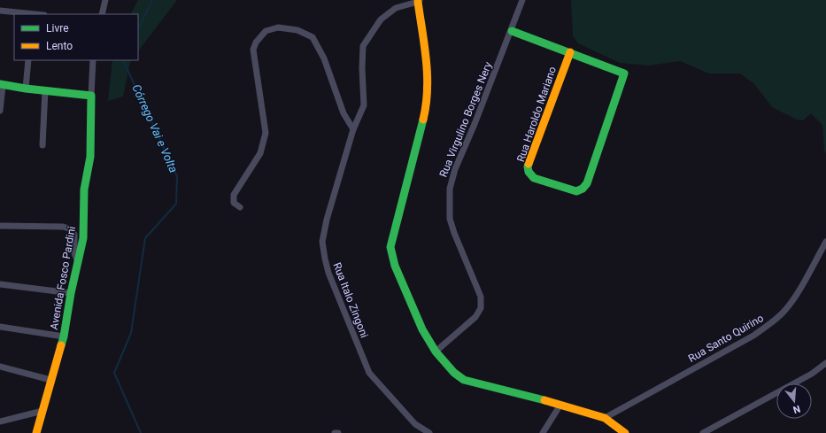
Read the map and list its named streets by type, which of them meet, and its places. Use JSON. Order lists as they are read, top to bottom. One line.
{"streets":{"street":["Rua Haroldo Mariano","Rua Virgulino Borges Nery","Avenida Fosco Pardini","Rua Italo Zingoni","Rua Santo Quirino"]},"water":["Córrego Vai e Volta"],"legend":["Livre","Lento"],"north":"bottom"}
